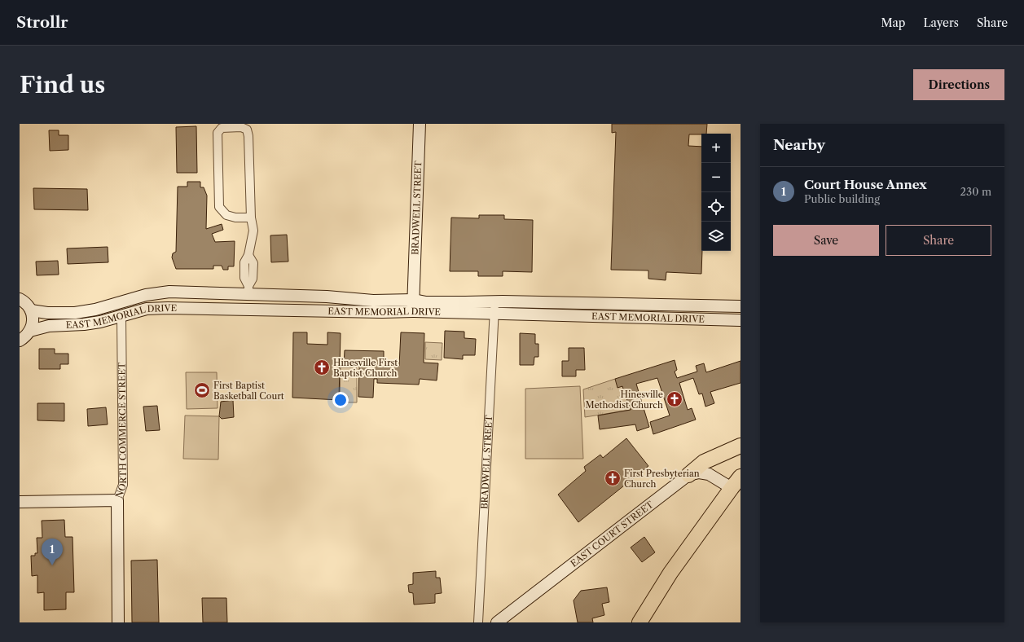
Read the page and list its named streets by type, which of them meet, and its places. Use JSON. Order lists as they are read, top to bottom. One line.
{"streets":{"main road":["BRADWELL STREET","EAST MEMORIAL DRIVE","NORTH COMMERCE STREET","EAST COURT STREET"]},"crossings":[["BRADWELL STREET","EAST MEMORIAL DRIVE"],["EAST MEMORIAL DRIVE","NORTH COMMERCE STREET"]],"places":{"church":["Hinesville First Baptist Church","Hinesville Methodist Church","First Presbyterian Church"],"sports":["First Baptist Basketball Court"]},"page":{"header":"Strollr","nav":["Map","Layers","Share"],"buttons":["Directions",["Save","Share"]],"title":"Find us","heading":"Nearby","map_buttons":["+","−"],"list":[{"mark":"1","name":"Court House Annex","note":"Public building","value":"230 m"}],"pins":"1"}}
